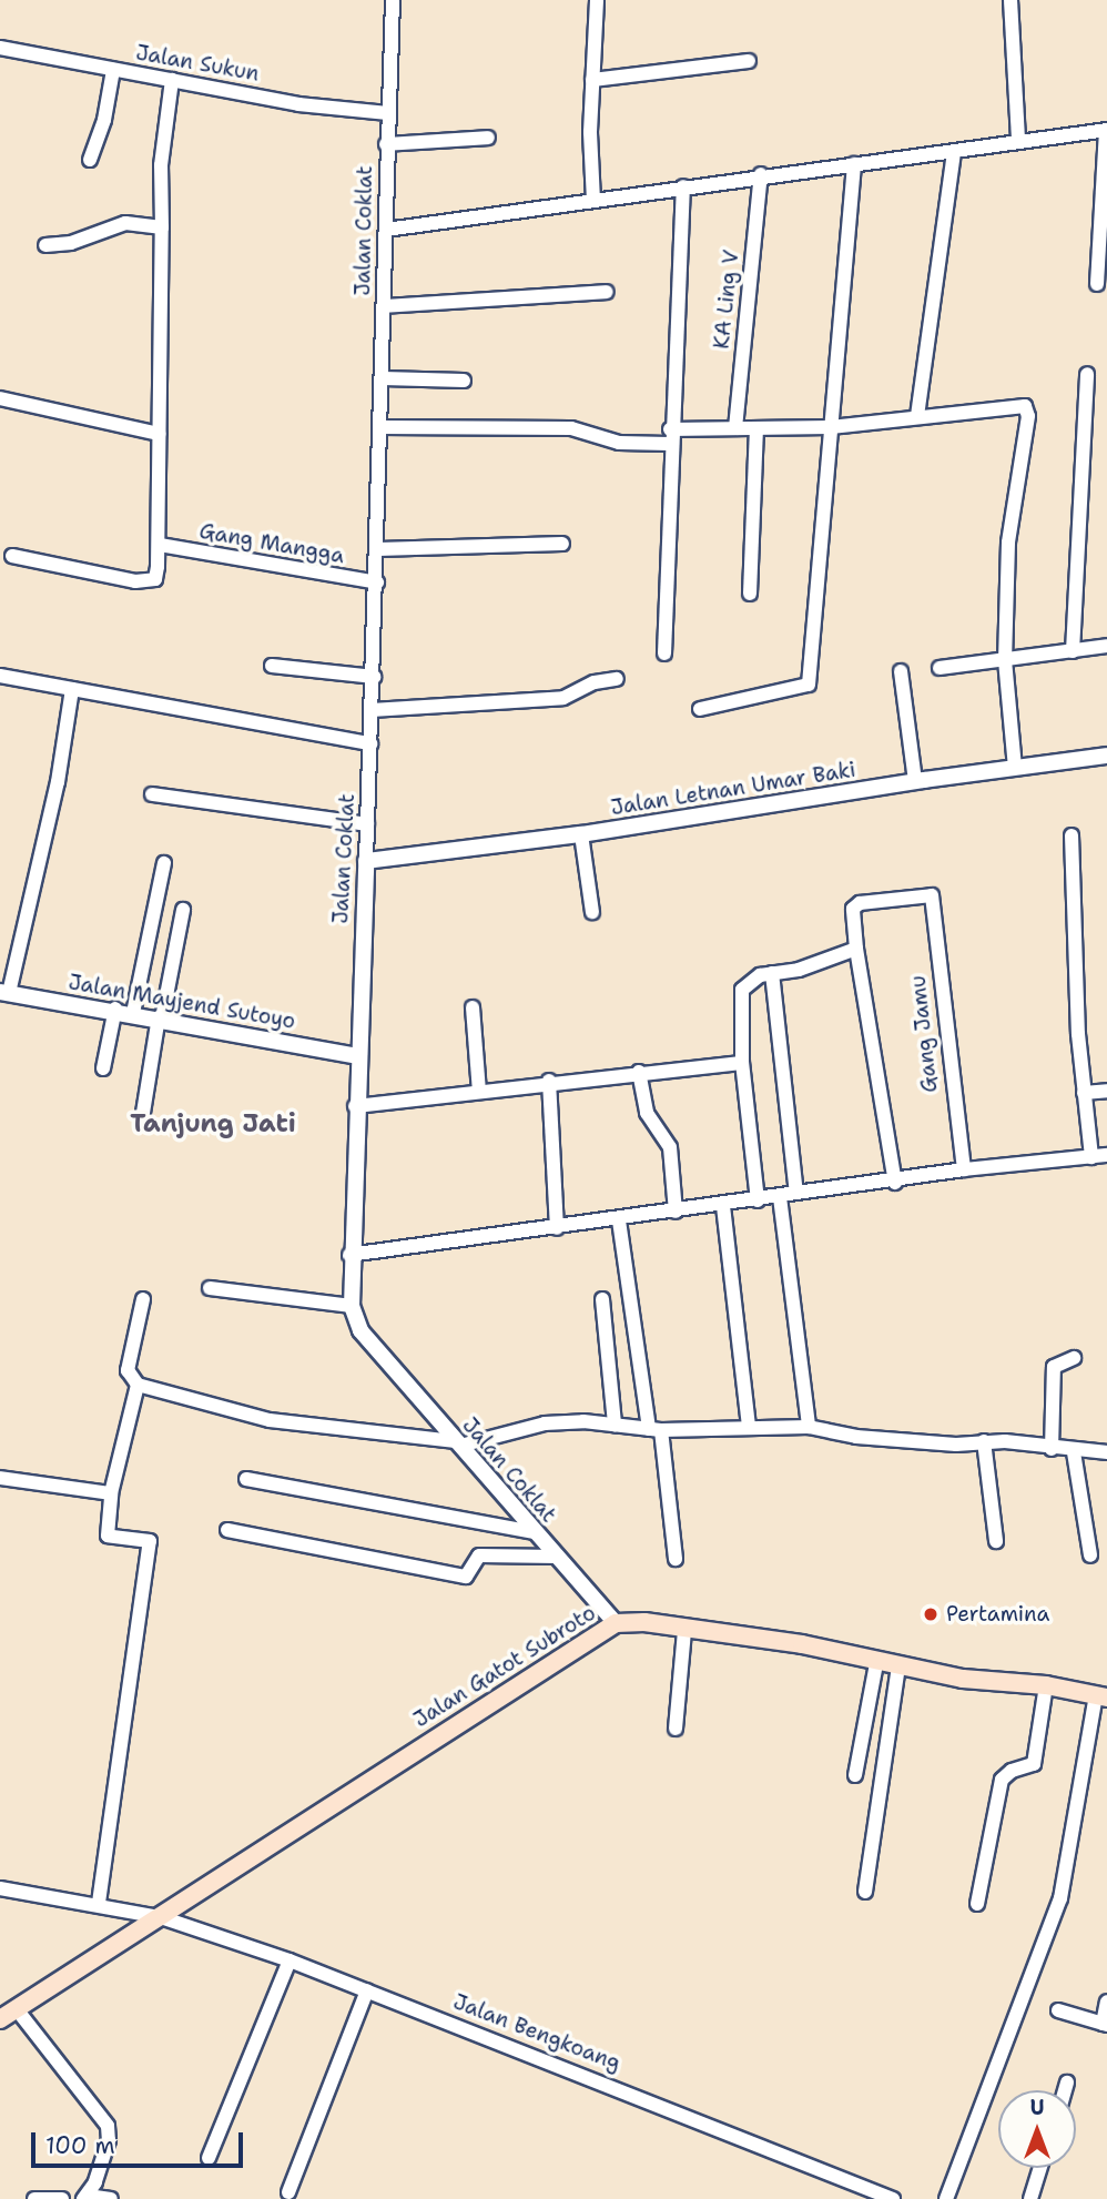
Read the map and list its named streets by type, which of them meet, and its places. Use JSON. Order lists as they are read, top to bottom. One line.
{"streets":{"main road":["Jalan Gatot Subroto"],"street":["Jalan Sukun","Jalan Coklat","KA Ling V","Gang Mangga","Jalan Letnan Umar Baki","Jalan Mayjend Sutoyo","Gang Jamu","Jalan Bengkoang"]},"crossings":[["Jalan Sukun","Jalan Coklat"],["Jalan Coklat","Gang Mangga"],["Jalan Coklat","Jalan Letnan Umar Baki"],["Jalan Coklat","Jalan Mayjend Sutoyo"],["Jalan Coklat","Jalan Gatot Subroto"],["Jalan Gatot Subroto","Jalan Bengkoang"]],"districts":["Tanjung Jati"],"places":["Pertamina"],"scale_bar":"100 m","north":"top"}
